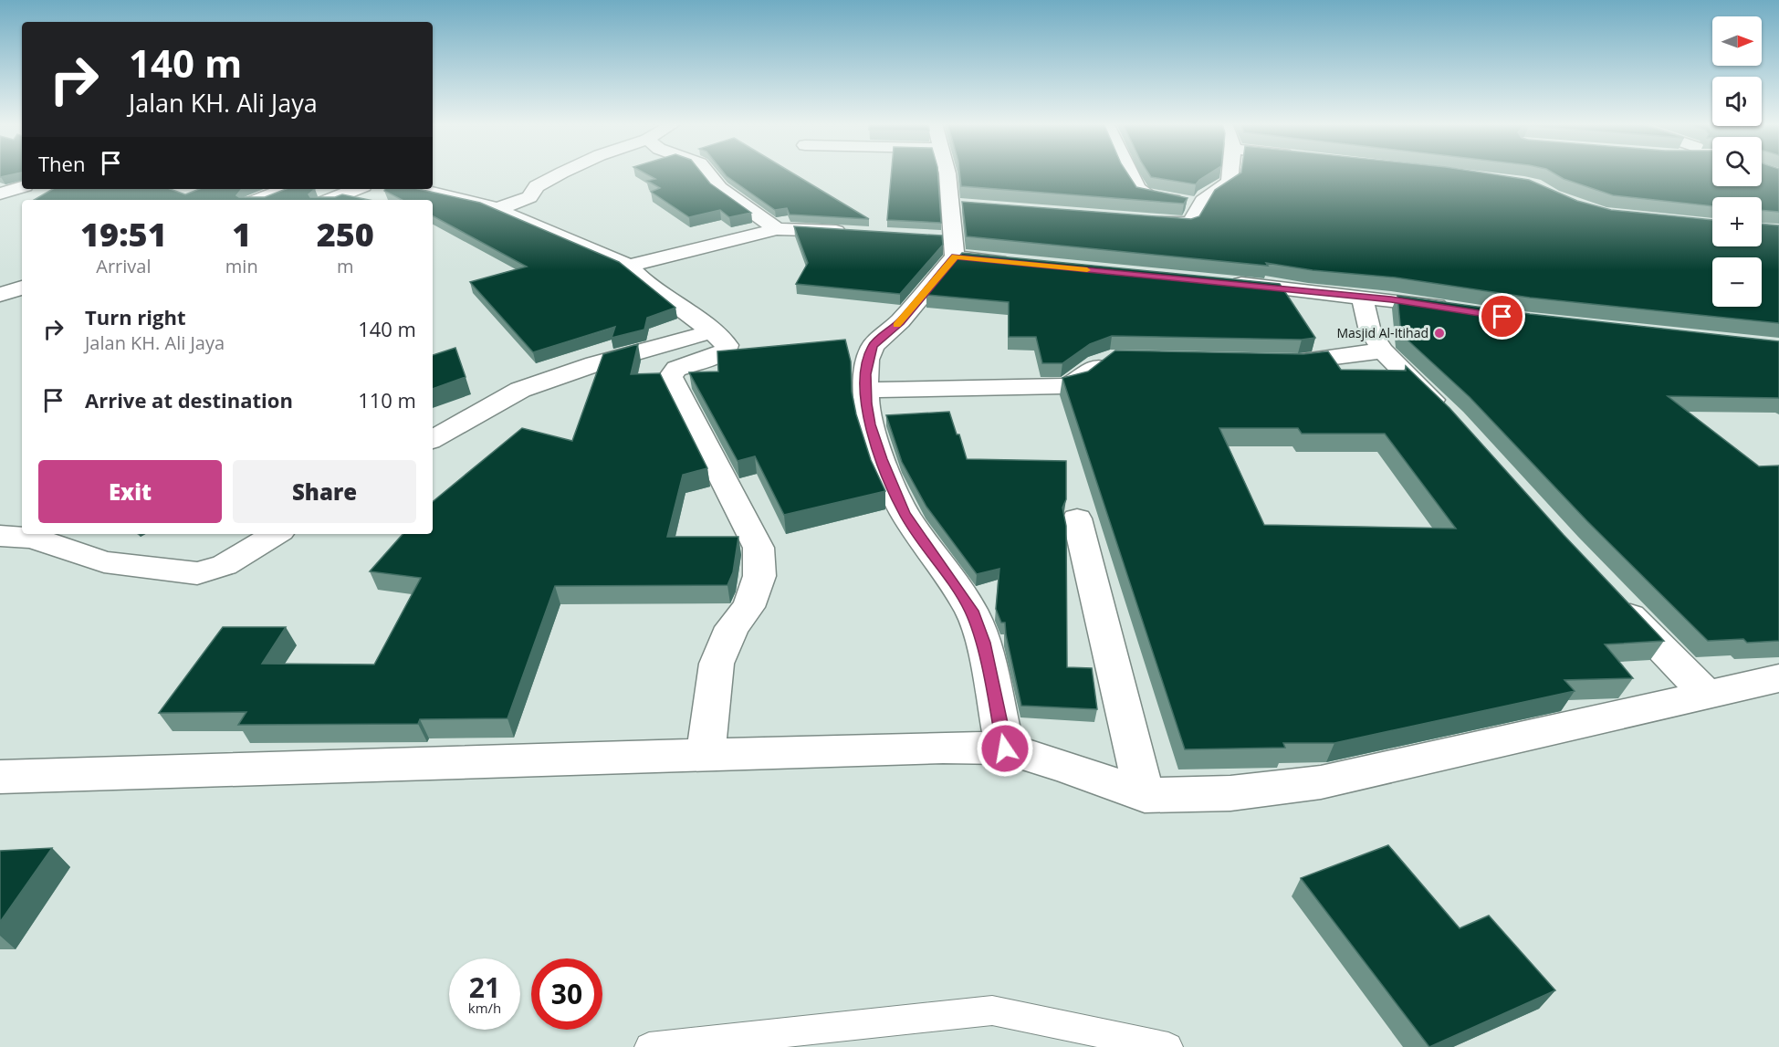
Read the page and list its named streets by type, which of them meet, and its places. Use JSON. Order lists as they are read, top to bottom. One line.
{"places":["Masjid Al-Itihad"],"north":"right","page":{"map_buttons":["+","−"],"turn":["140 m","Jalan KH. Ali Jaya"],"then":"Then","eta":["19:51","Arrival","1","min","250","m"],"list":[{"name":"Turn right","note":"Jalan KH. Ali Jaya","value":"140 m"},{"name":"Arrive at destination","value":"110 m"}],"buttons":["Exit","Share"],"speed":"21 km/h","limit":"30"}}
